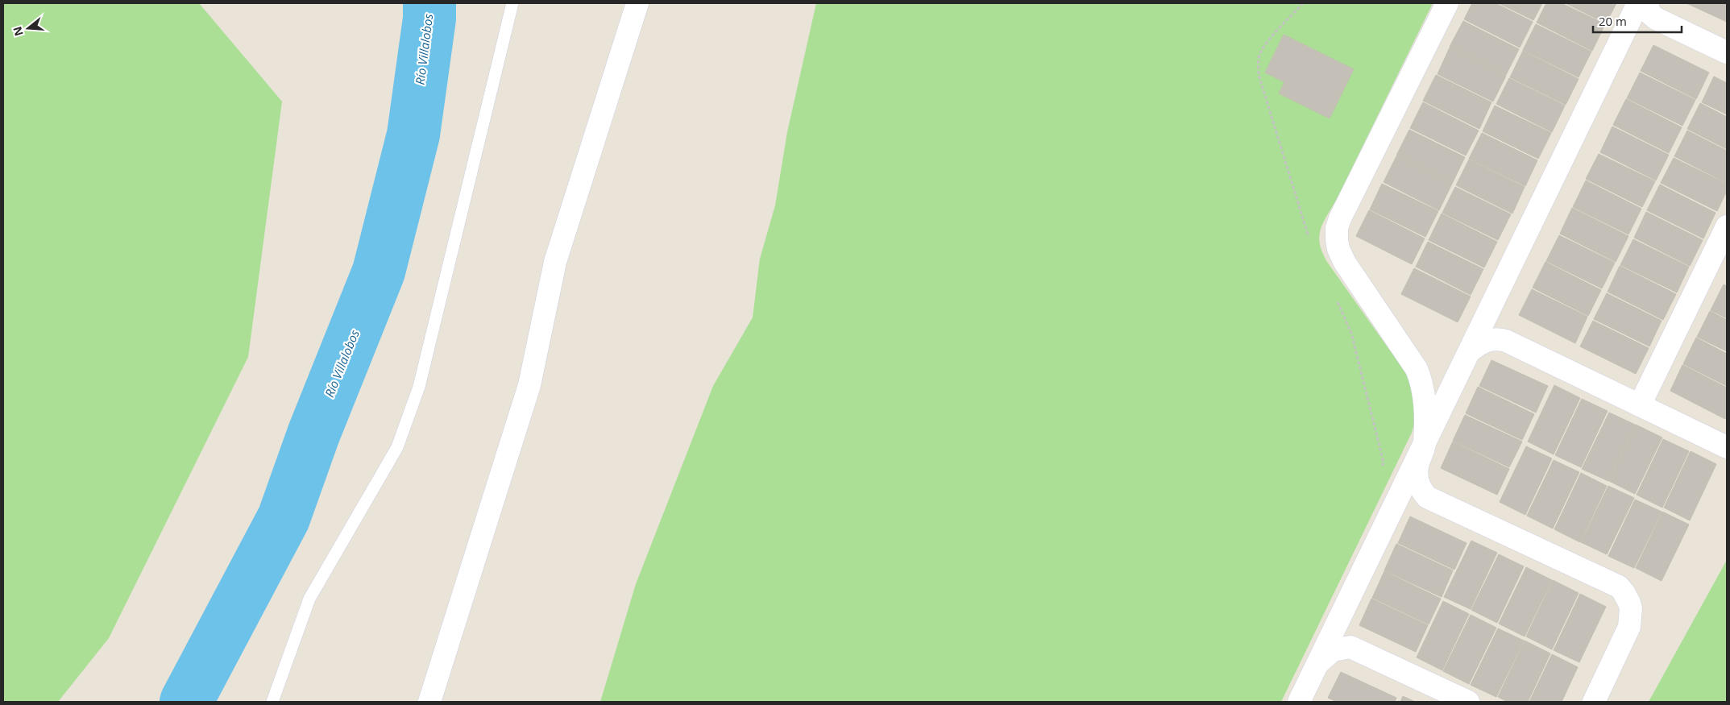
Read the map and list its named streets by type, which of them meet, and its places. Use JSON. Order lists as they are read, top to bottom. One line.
{"water":["Río Villalobos"],"scale_bar":"20 m","north":"left"}
